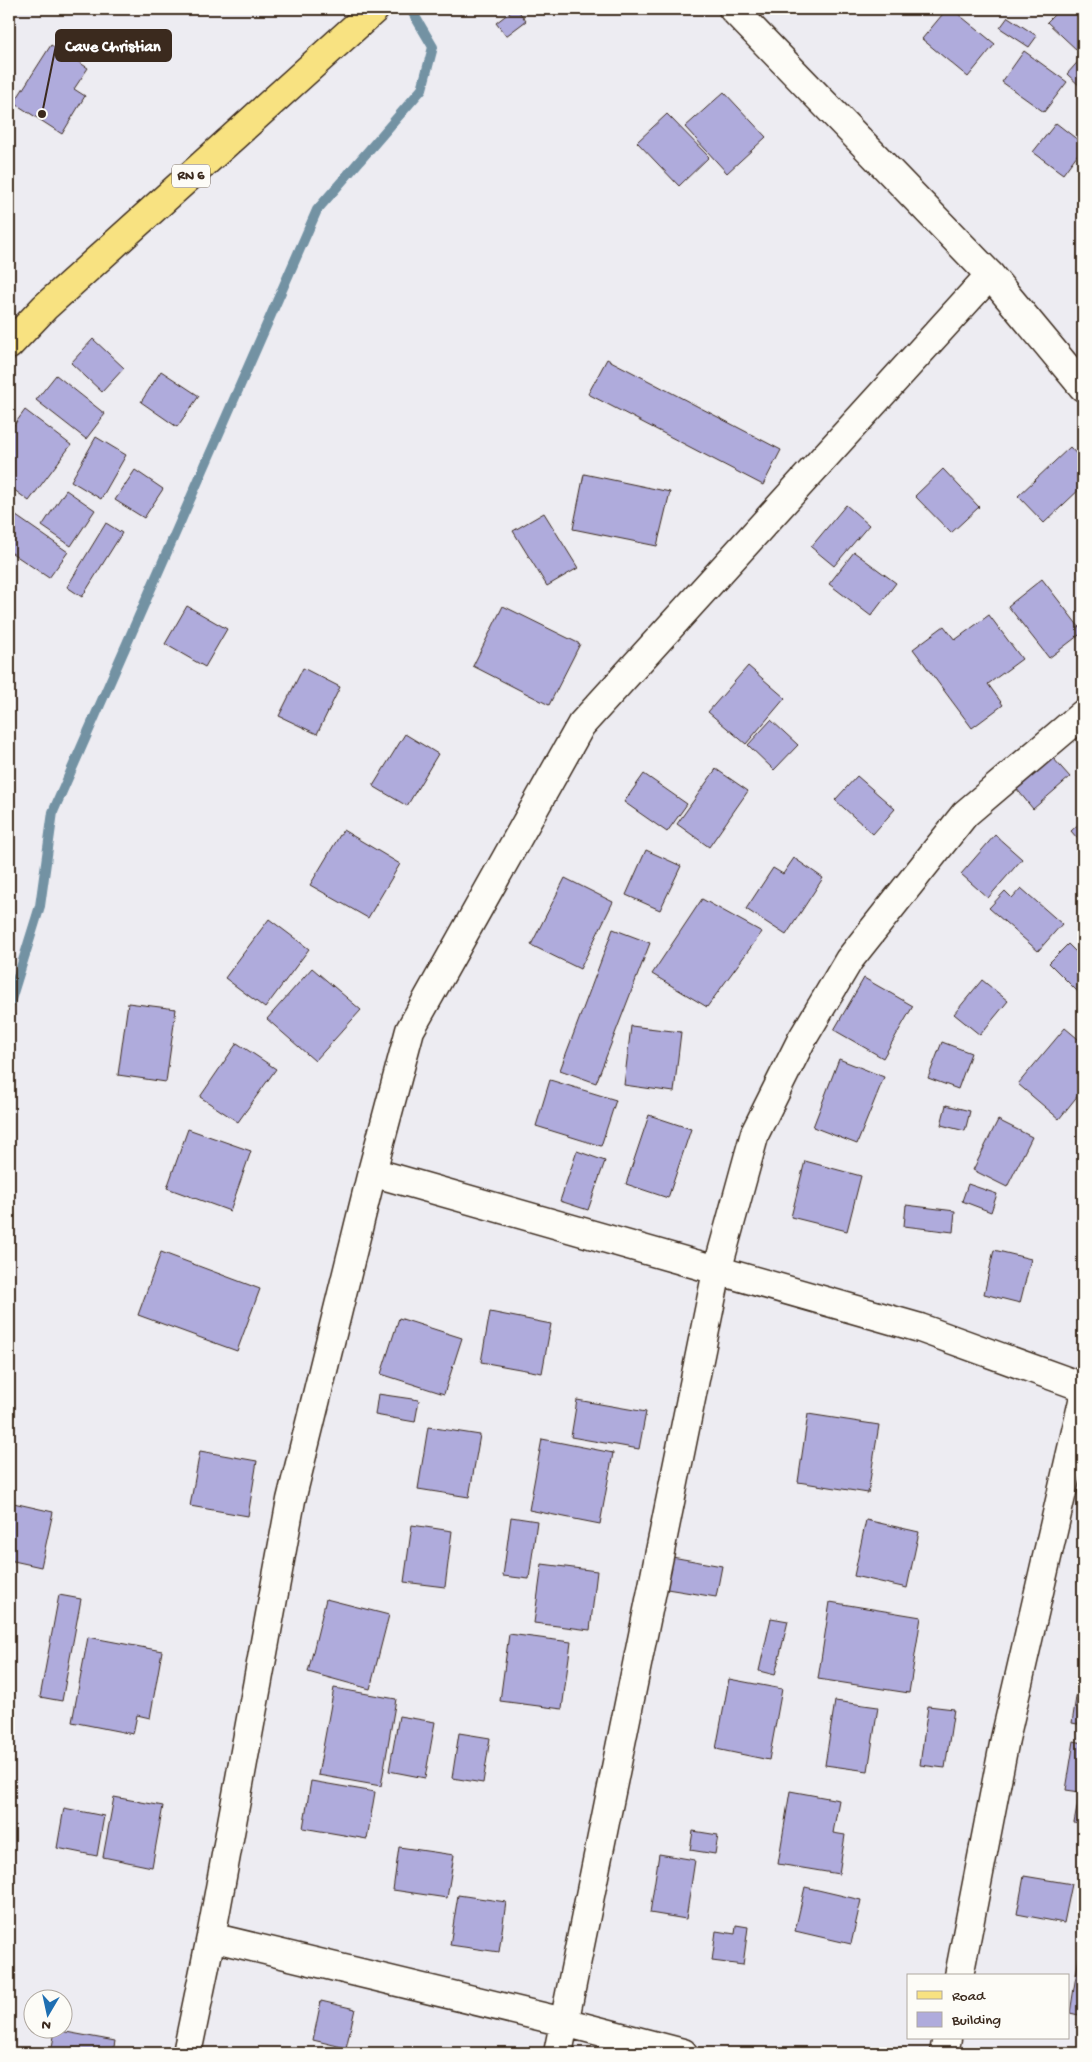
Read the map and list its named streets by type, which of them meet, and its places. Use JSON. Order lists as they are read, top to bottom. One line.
{"streets":{"main road":["RN 6"]},"places":["Cave Christian"],"legend":["Road","Building"],"north":"bottom"}
